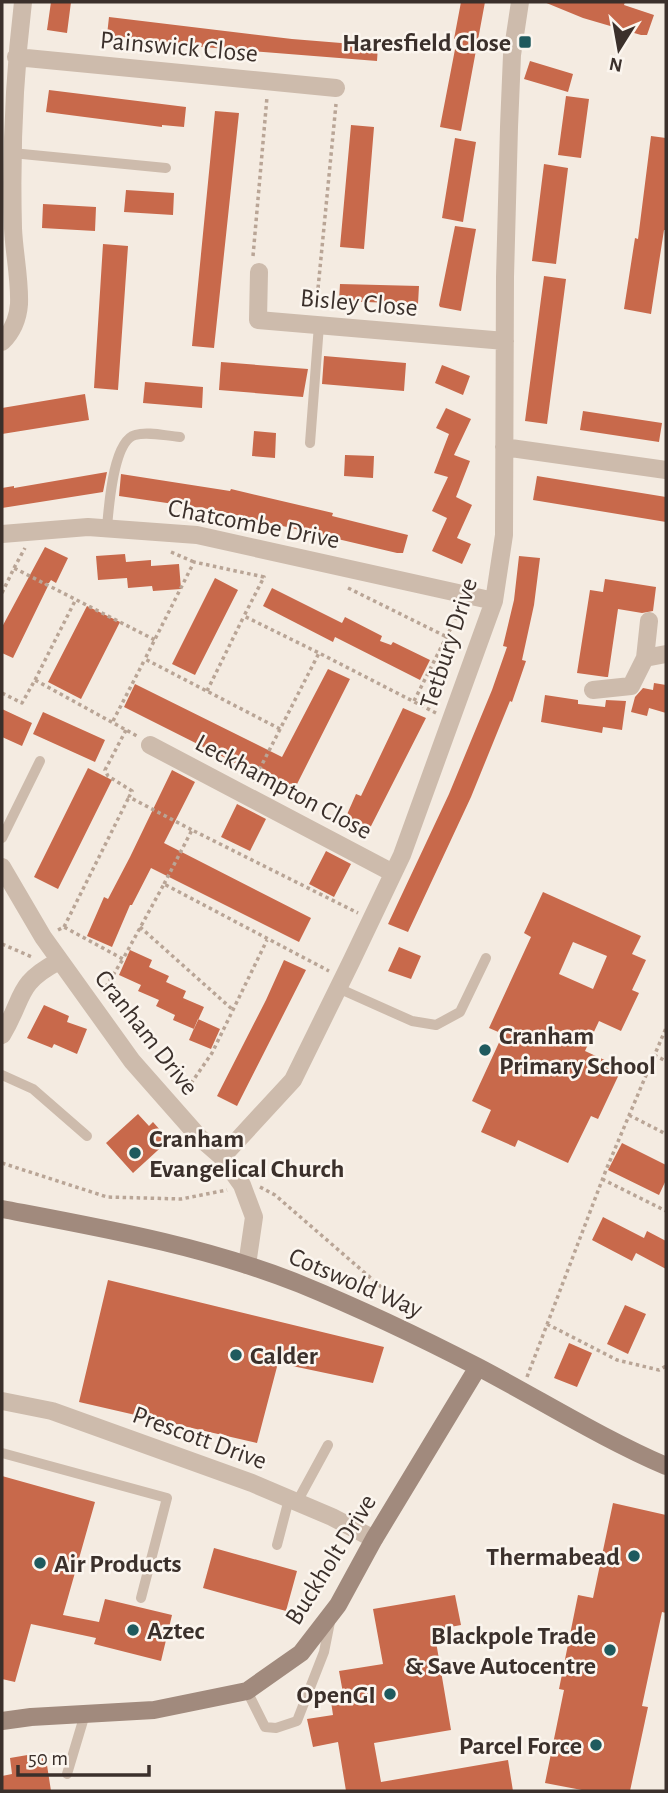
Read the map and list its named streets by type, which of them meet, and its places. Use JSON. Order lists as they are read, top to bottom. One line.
{"streets":{"main road":["Cotswold Way","Buckholt Drive"],"street":["Painswick Close","Bisley Close","Chatcombe Drive","Tetbury Drive","Leckhampton Close","Cranham Drive","Prescott Drive"]},"crossings":[["Bisley Close","Tetbury Drive"],["Chatcombe Drive","Tetbury Drive"],["Tetbury Drive","Leckhampton Close"],["Tetbury Drive","Cranham Drive"],["Cranham Drive","Cotswold Way"],["Cotswold Way","Buckholt Drive"],["Prescott Drive","Buckholt Drive"]],"places":{"transit":["Haresfield Close"],"other":["Cranham Primary School","Cranham Evangelical Church","Calder","Thermabead","Air Products","Aztec","Blackpole Trade & Save Autocentre","OpenGI","Parcel Force"]},"scale_bar":"50 m","north":"bottom"}
